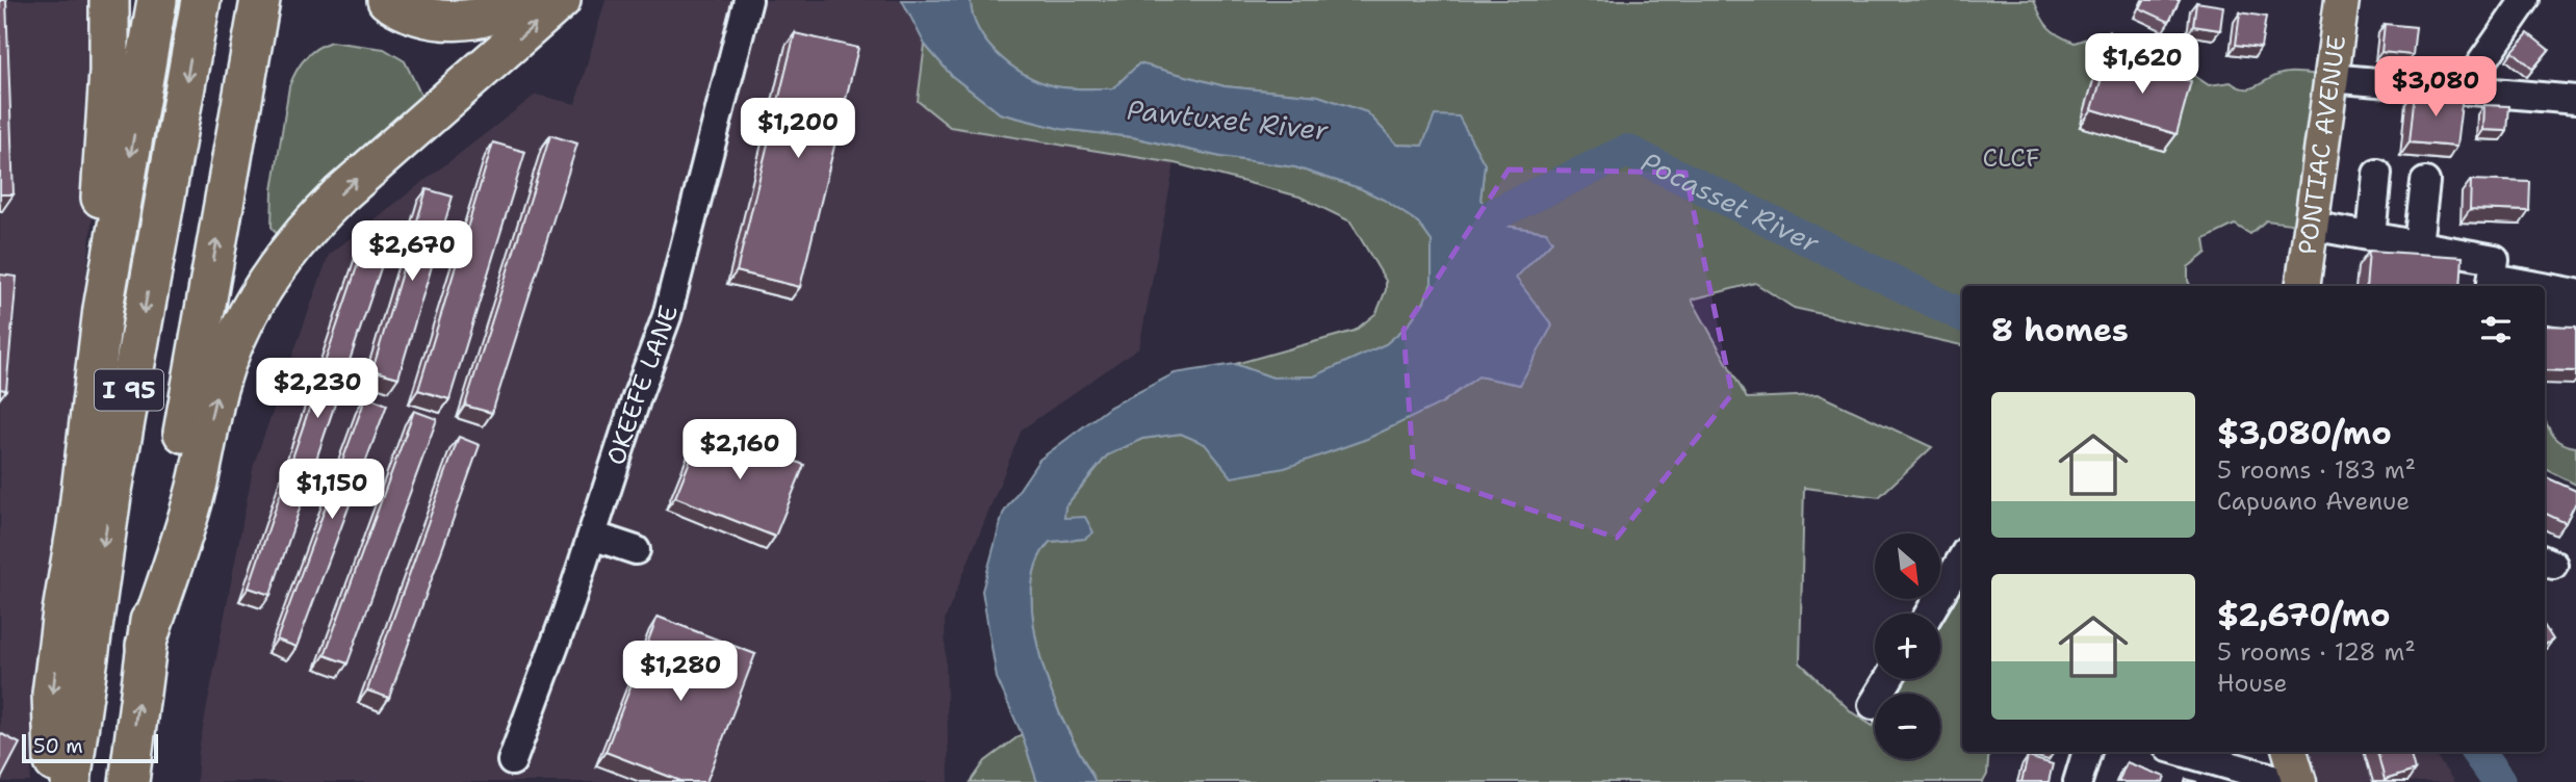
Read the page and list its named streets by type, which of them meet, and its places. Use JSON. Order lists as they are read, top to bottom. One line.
{"streets":{"highway":["I 95"],"main road":["PONTIAC AVENUE"],"street":["OKEEFE LANE"]},"water":["Pawtuxet River","Pocasset River"],"parks":["CLCF"],"scale_bar":"50 m","north":"bottom right","page":{"price":["$1,620","$3,080","$1,200","$2,670","$2,230","$2,160","$1,150","$1,280"],"heading":"8 homes","list":[{"name":"$3,080/mo","note":"5 rooms · 183 m² · Capuano Avenue"},{"name":"$2,670/mo","note":"5 rooms · 128 m² · House"}],"map_buttons":["+","−"],"scale":"50 m"}}
